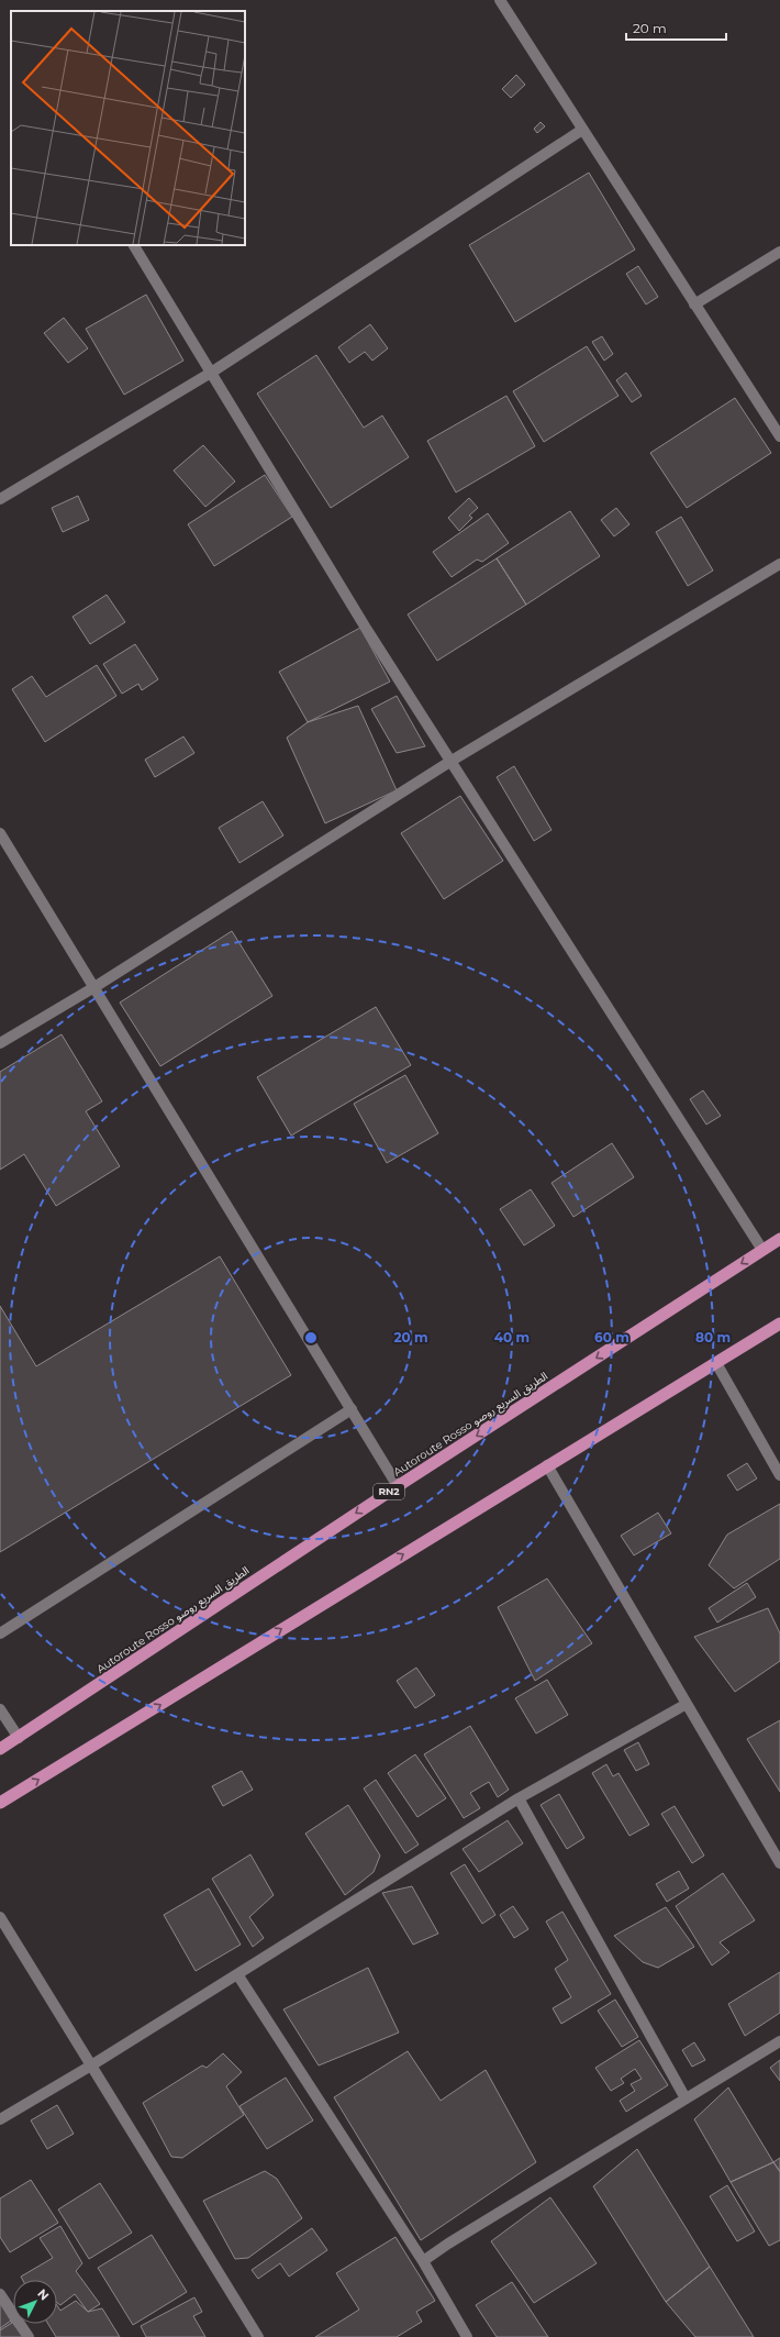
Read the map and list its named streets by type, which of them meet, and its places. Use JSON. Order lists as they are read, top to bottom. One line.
{"streets":{"highway":["Autoroute Rosso الطريق السريع روصو","RN2"]},"scale_bar":"20 m","north":"top right","rings":["20 m","40 m","60 m","80 m"]}
